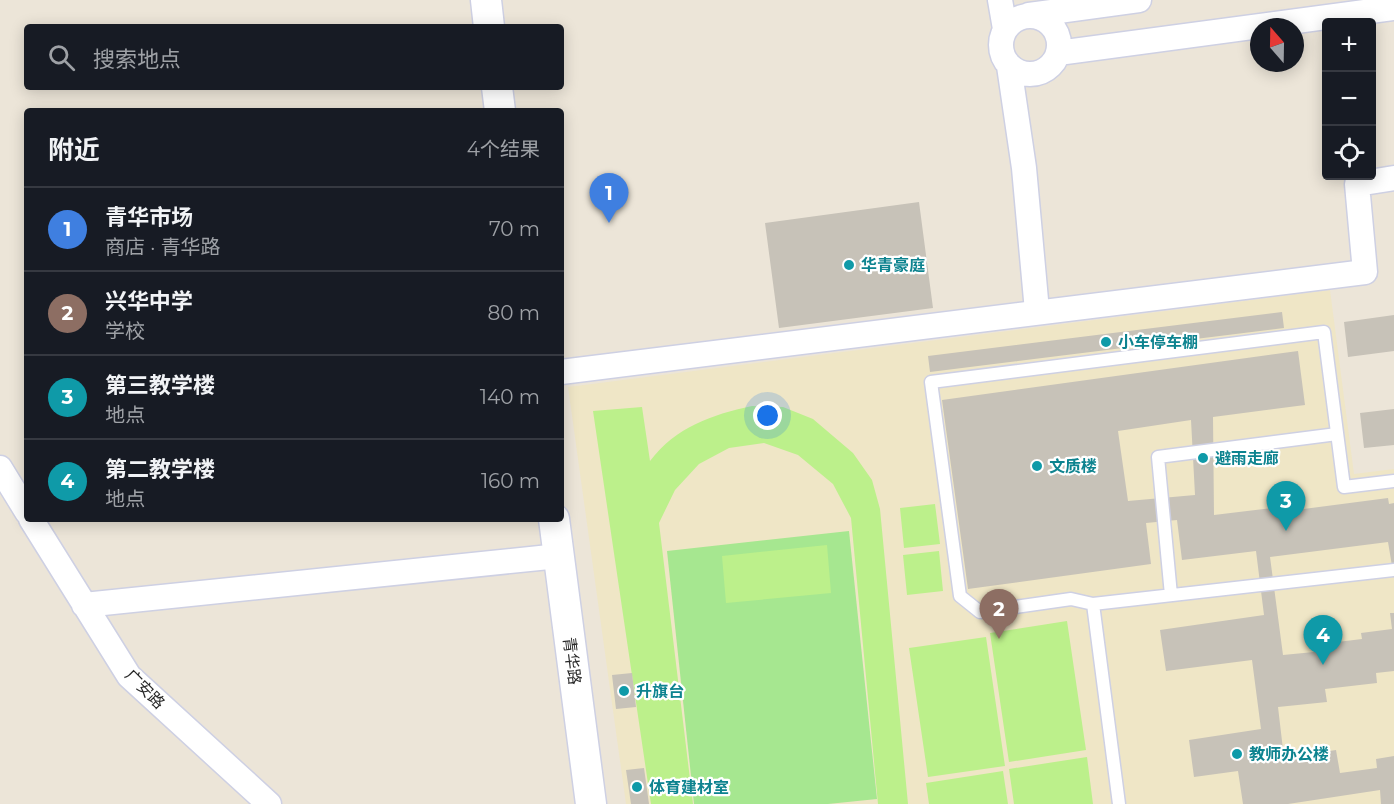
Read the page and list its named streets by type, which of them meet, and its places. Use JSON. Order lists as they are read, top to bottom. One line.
{"streets":{"street":["青华路","广安路"]},"places":["华青豪庭","小车停车棚","避雨走廊","文质楼","升旗台","教师办公楼","体育建材室"],"north":"top","page":{"map_buttons":["+","−"],"search":"搜索地点","heading":["附近","4个结果"],"pins":["1","3","2","4"],"list":[{"mark":"1","name":"青华市场","note":"商店 · 青华路","value":"70 m"},{"mark":"2","name":"兴华中学","note":"学校","value":"80 m"},{"mark":"3","name":"第三教学楼","note":"地点","value":"140 m"},{"mark":"4","name":"第二教学楼","note":"地点","value":"160 m"}]}}
